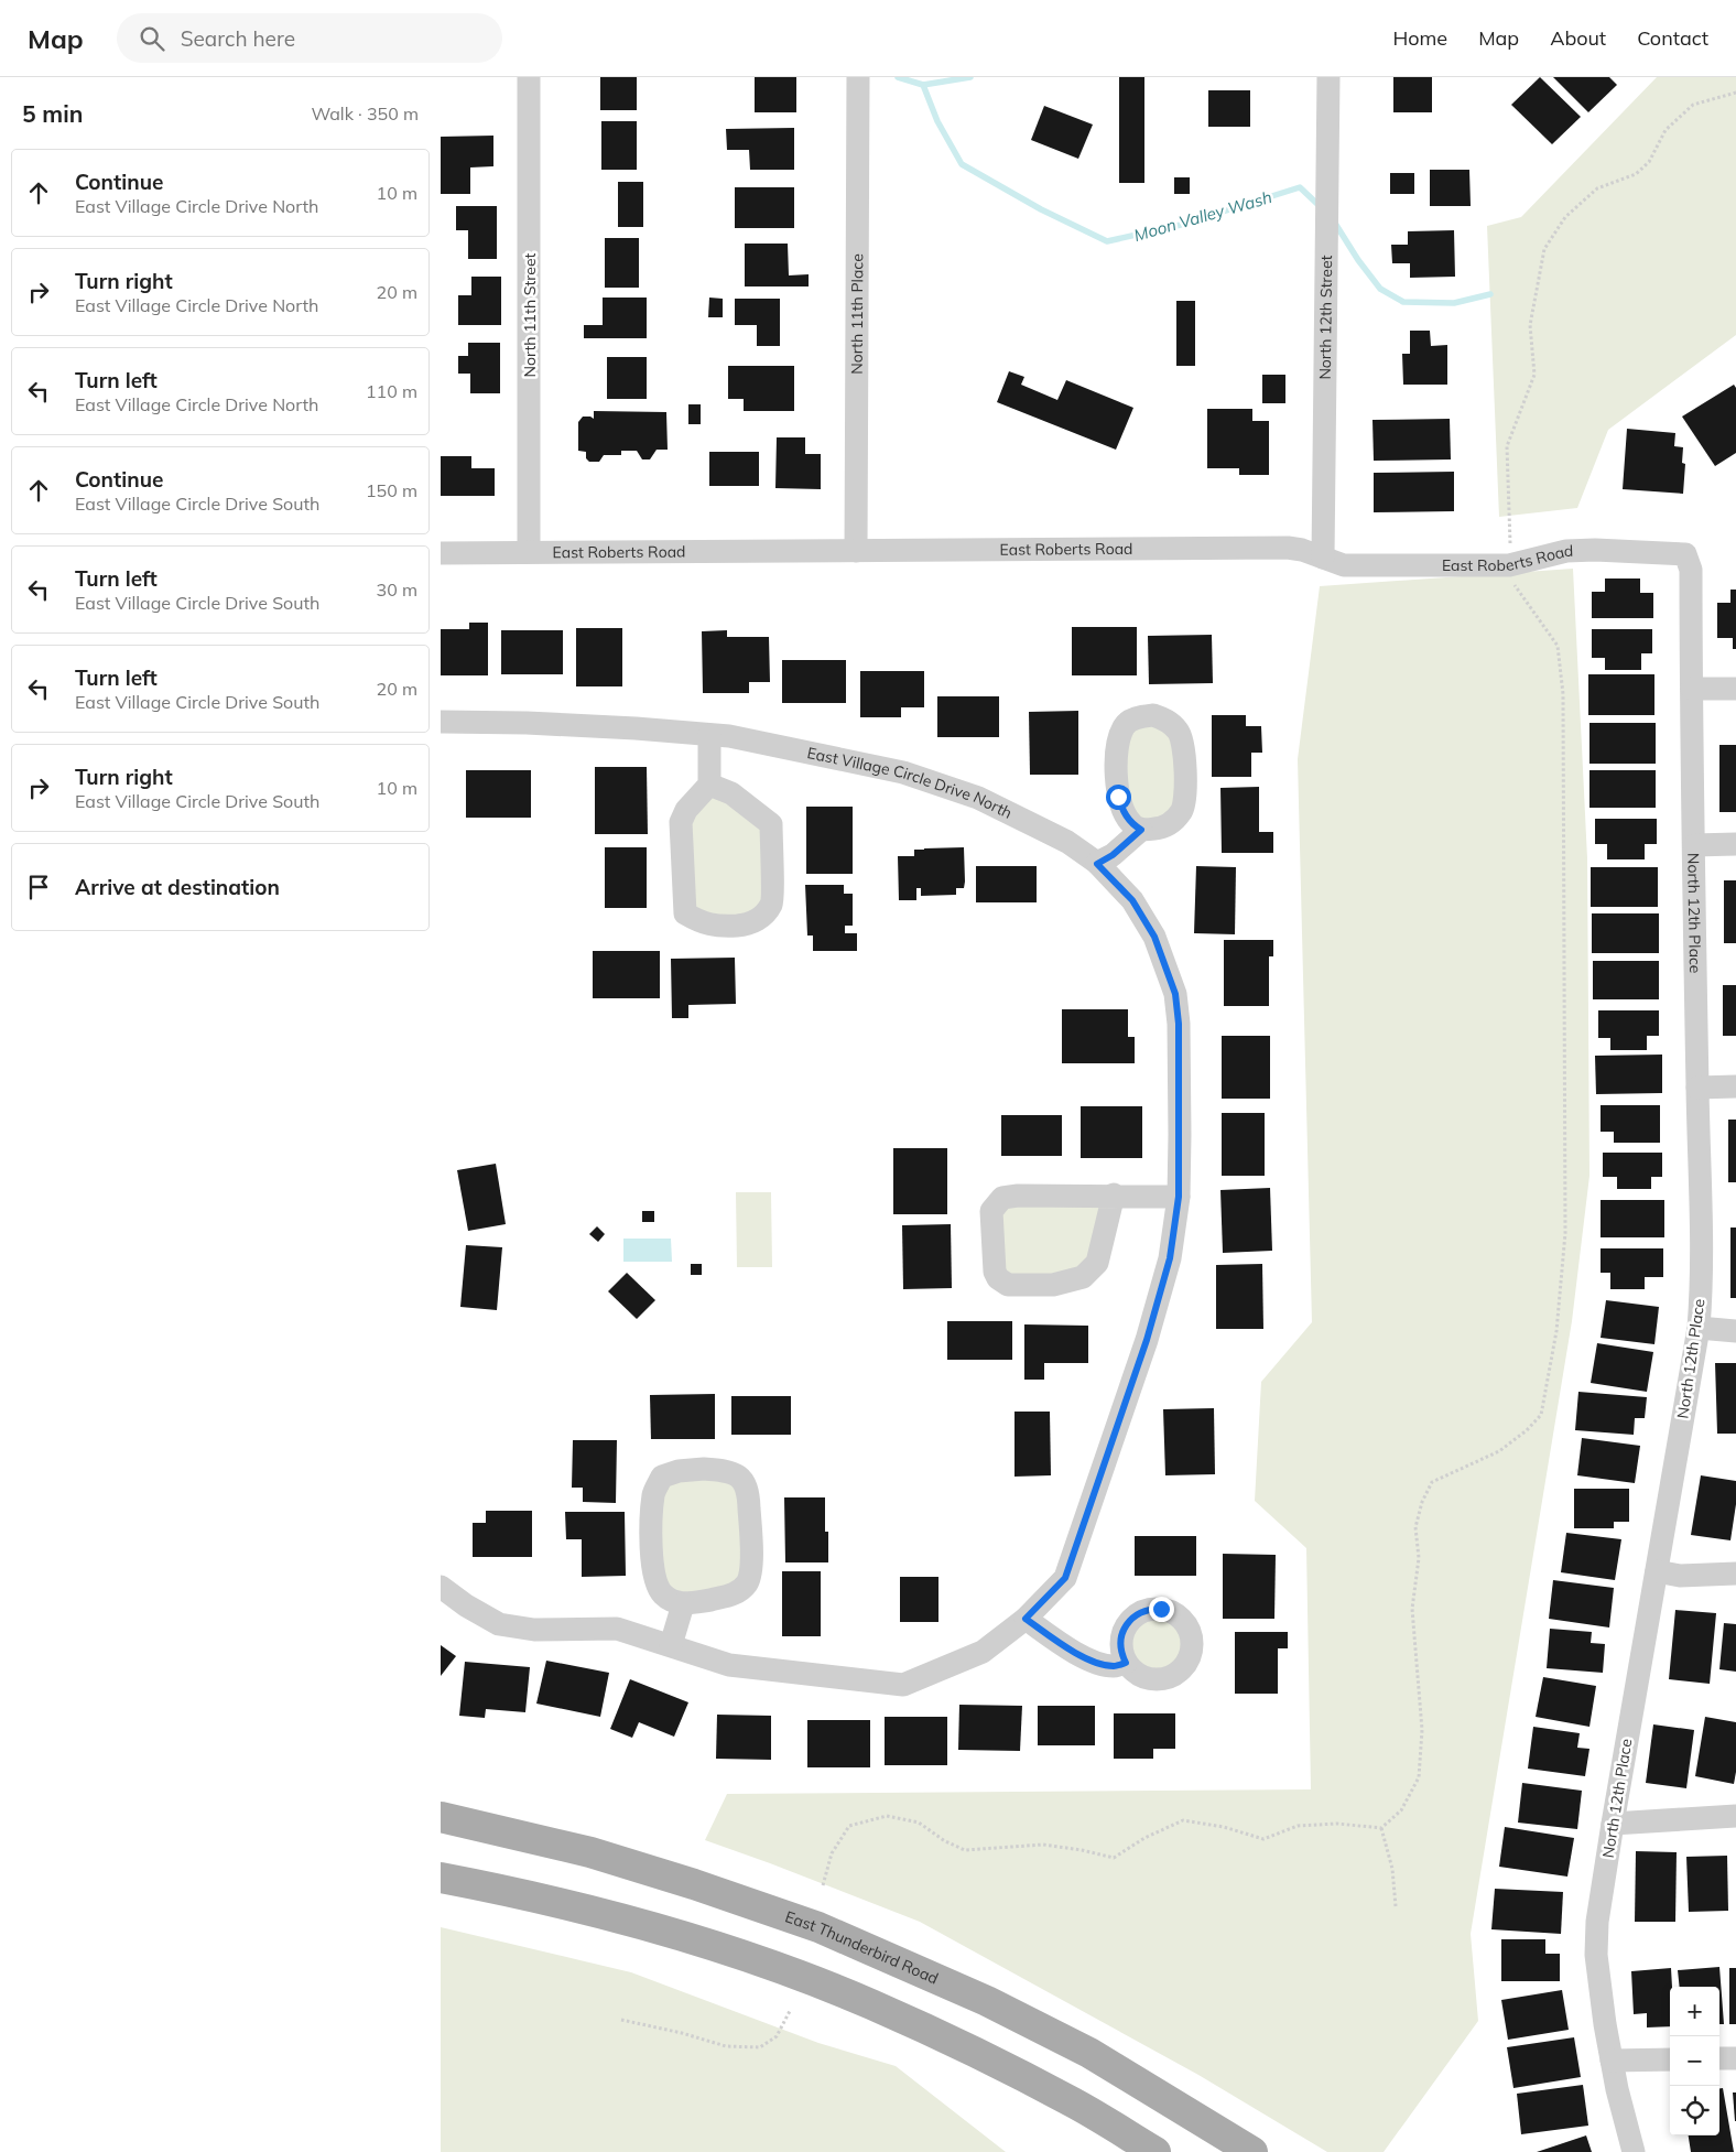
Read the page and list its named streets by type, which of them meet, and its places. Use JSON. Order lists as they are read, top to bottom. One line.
{"streets":{"main road":["East Thunderbird Road"],"street":["North 11th Place","North 11th Street","North 12th Street","East Roberts Road","East Village Circle Drive North","North 12th Place"]},"crossings":[["North 11th Place","East Roberts Road"],["North 11th Street","East Roberts Road"],["North 12th Street","East Roberts Road"],["East Roberts Road","North 12th Place"]],"water":["Moon Valley Wash"],"page":{"header":"Map","search":"Search here","nav":["Home","Map","About","Contact"],"heading":["5 min","Walk · 350 m"],"list":[["Continue","East Village Circle Drive North","10 m"],["Turn right","East Village Circle Drive North","20 m"],["Turn left","East Village Circle Drive North","110 m"],["Continue","East Village Circle Drive South","150 m"],["Turn left","East Village Circle Drive South","30 m"],["Turn left","East Village Circle Drive South","20 m"],["Turn right","East Village Circle Drive South","10 m"],"Arrive at destination"],"map_buttons":["+","−"]}}
